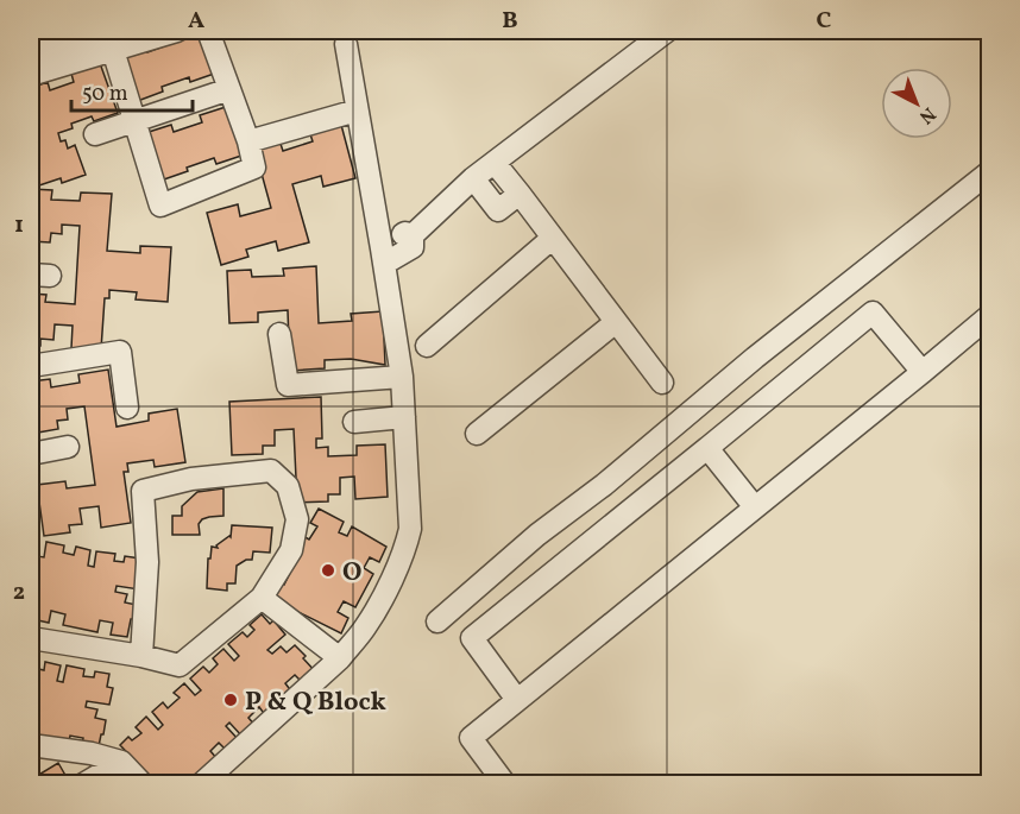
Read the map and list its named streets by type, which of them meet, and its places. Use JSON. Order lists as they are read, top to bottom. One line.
{"places":["O","P & Q Block"],"scale_bar":"50 m","north":"bottom right","grid":{"columns":["A","B","C"],"rows":["1","2"]}}
